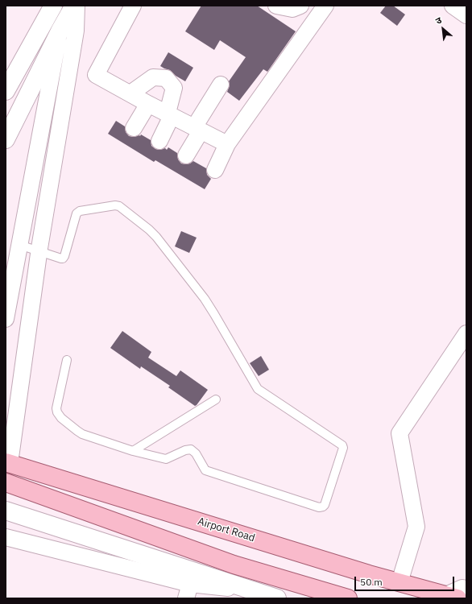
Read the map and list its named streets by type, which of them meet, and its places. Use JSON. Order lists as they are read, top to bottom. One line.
{"streets":{"main road":["Airport Road"]},"scale_bar":"50 m","north":"top left"}
